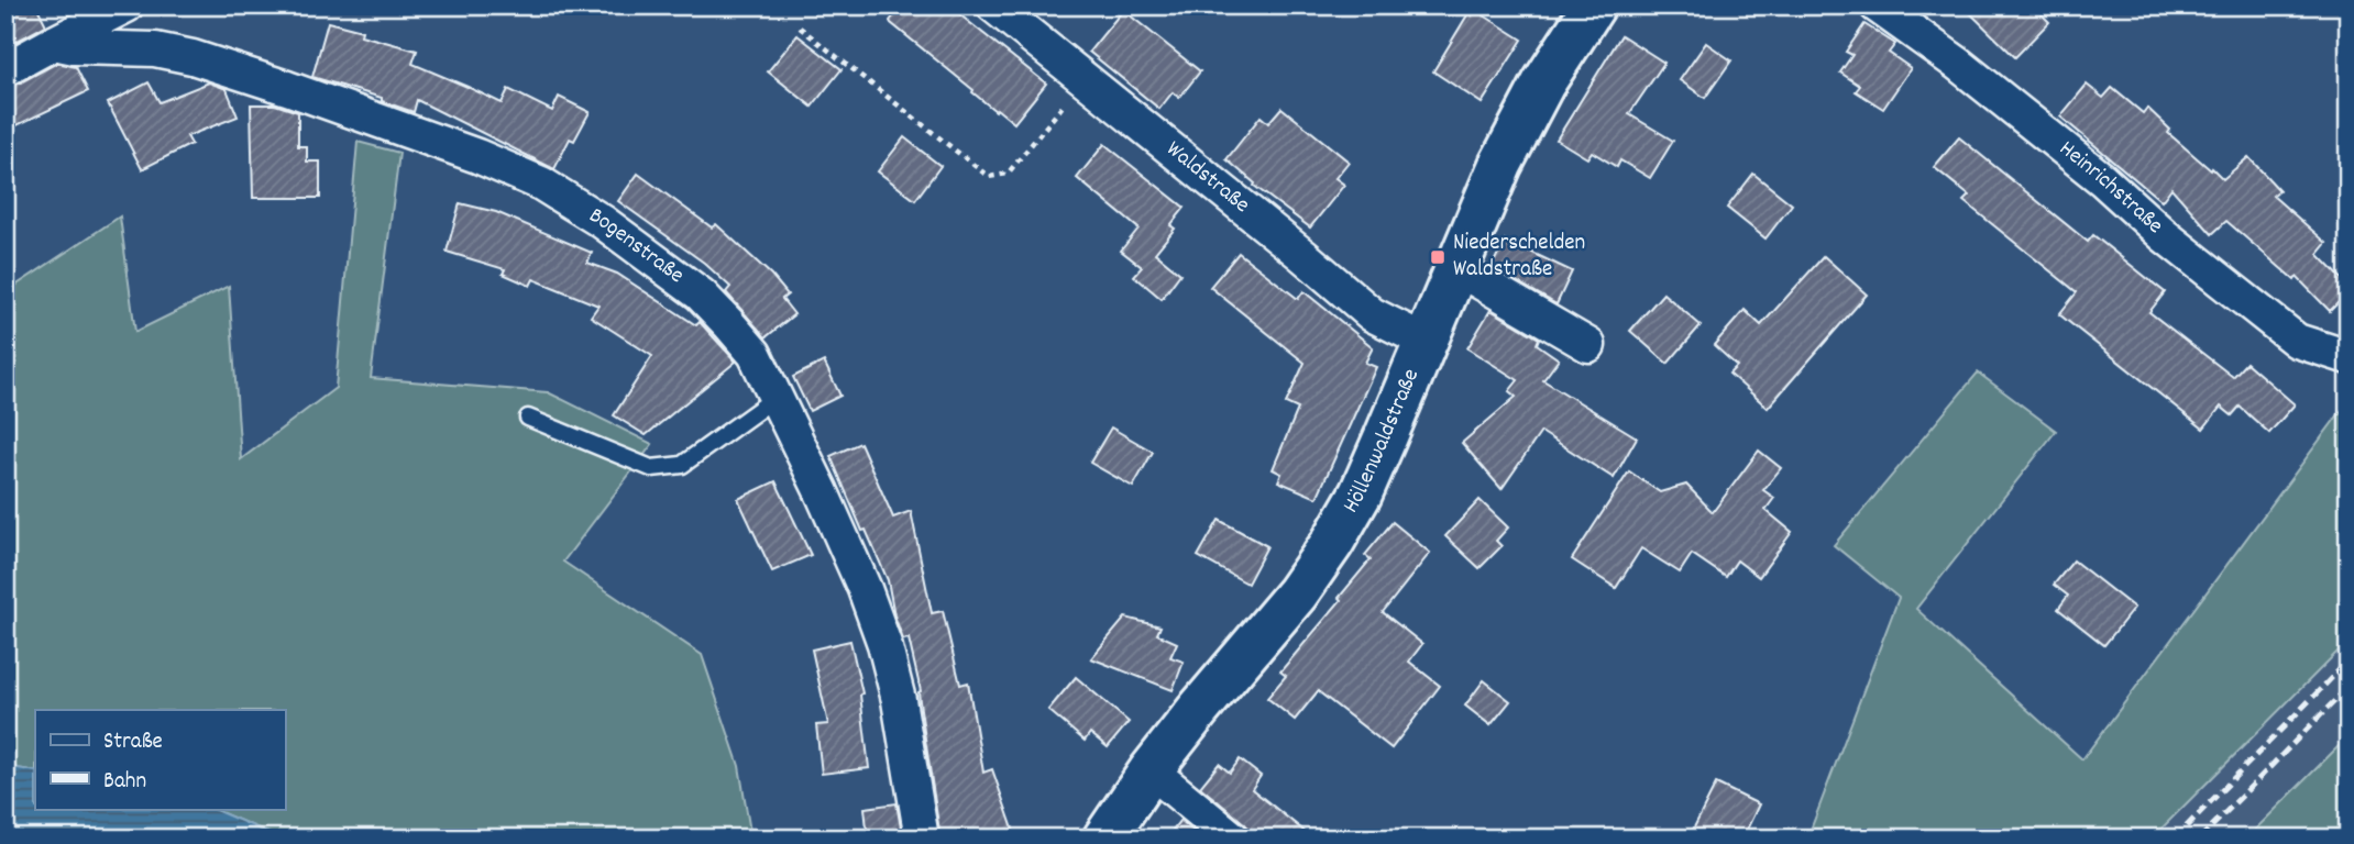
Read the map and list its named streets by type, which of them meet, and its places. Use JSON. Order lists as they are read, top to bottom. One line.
{"streets":{"street":["Waldstraße","Heinrichstraße","Bogenstraße","Höllenwaldstraße"]},"crossings":[["Waldstraße","Höllenwaldstraße"]],"places":{"transit":["Niederschelden Waldstraße"]},"legend":["Straße","Bahn"]}
